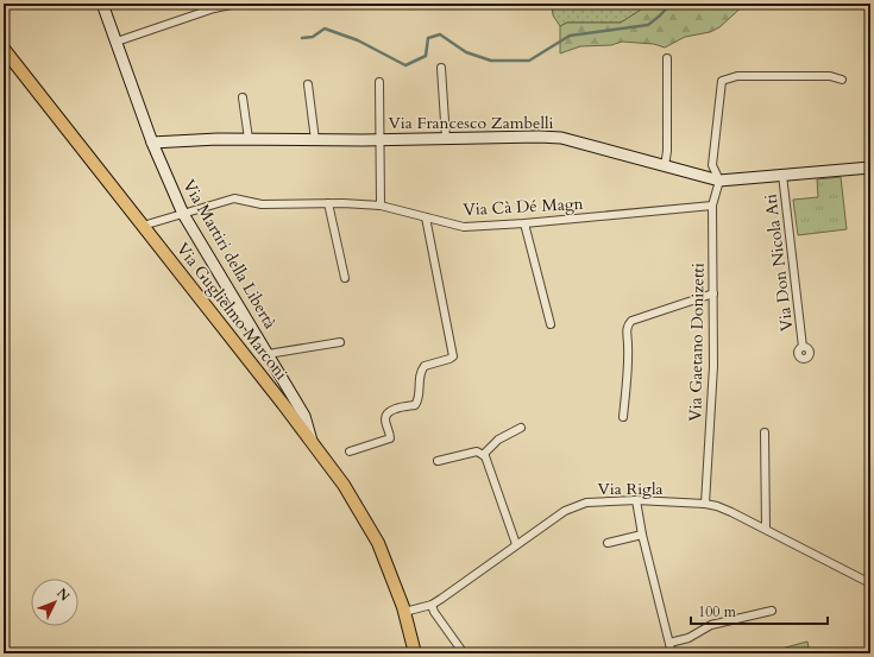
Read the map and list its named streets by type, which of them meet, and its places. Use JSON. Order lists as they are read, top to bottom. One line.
{"streets":{"main road":["Via Francesco Zambelli","Via Martiri della Libertà","Via Guglielmo Marconi"],"street":["Via Cà Dé Magn","Via Don Nicola Ati","Via Gaetano Donizetti","Via Rigla"]},"crossings":[["Via Francesco Zambelli","Via Martiri della Libertà"],["Via Francesco Zambelli","Via Don Nicola Ati"],["Via Francesco Zambelli","Via Gaetano Donizetti"],["Via Cà Dé Magn","Via Martiri della Libertà"],["Via Cà Dé Magn","Via Guglielmo Marconi"],["Via Cà Dé Magn","Via Gaetano Donizetti"],["Via Martiri della Libertà","Via Guglielmo Marconi"],["Via Guglielmo Marconi","Via Rigla"],["Via Gaetano Donizetti","Via Rigla"]],"scale_bar":"100 m","north":"top right"}
